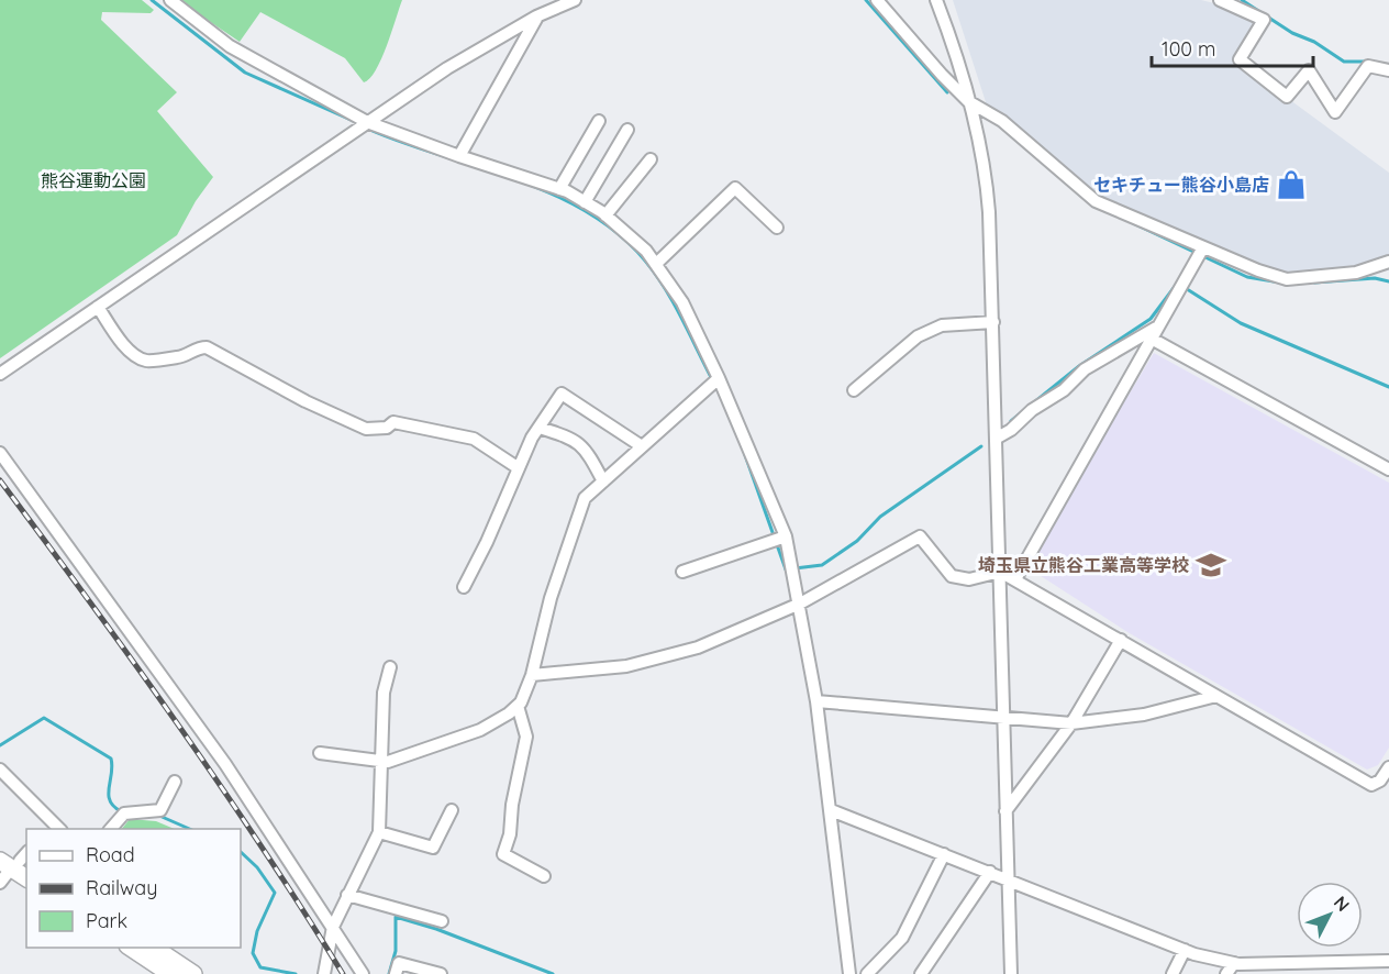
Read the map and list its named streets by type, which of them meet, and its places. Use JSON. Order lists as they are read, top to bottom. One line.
{"parks":["熊谷運動公園"],"places":{"shop":["セキチュー熊谷小島店"],"school or university":["埼玉県立熊谷工業高等学校"]},"legend":["Road","Railway","Park"],"scale_bar":"100 m","north":"top right"}
